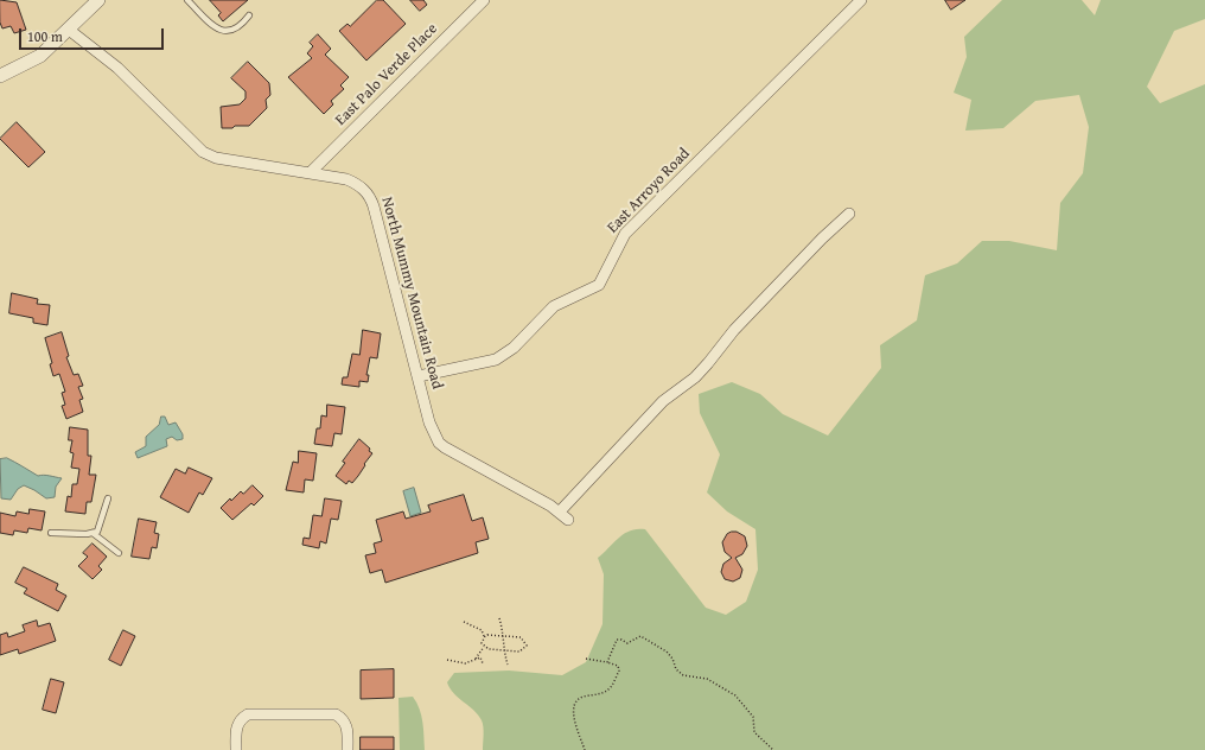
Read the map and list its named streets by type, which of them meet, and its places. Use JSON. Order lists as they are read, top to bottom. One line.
{"streets":{"street":["East Palo Verde Place","East Arroyo Road","North Mummy Mountain Road"]},"crossings":[["East Palo Verde Place","North Mummy Mountain Road"],["East Arroyo Road","North Mummy Mountain Road"]],"scale_bar":"100 m"}
